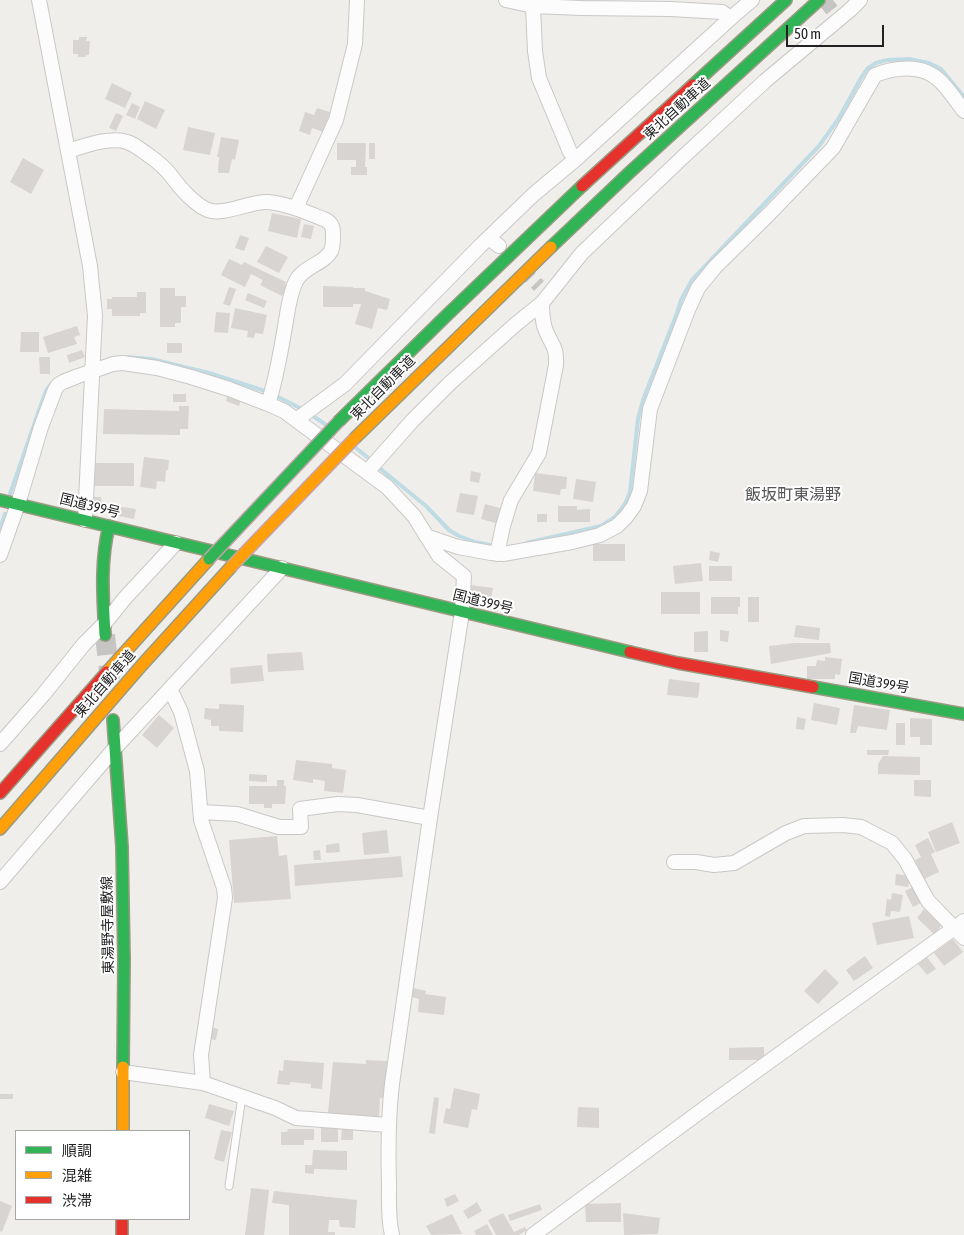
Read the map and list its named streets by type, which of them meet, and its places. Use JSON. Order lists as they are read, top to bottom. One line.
{"streets":{"main road":["東北自動車道","国道399号","東湯野寺屋敷線"]},"districts":["飯坂町東湯野"],"legend":["順調","混雑","渋滞"],"scale_bar":"50 m"}
